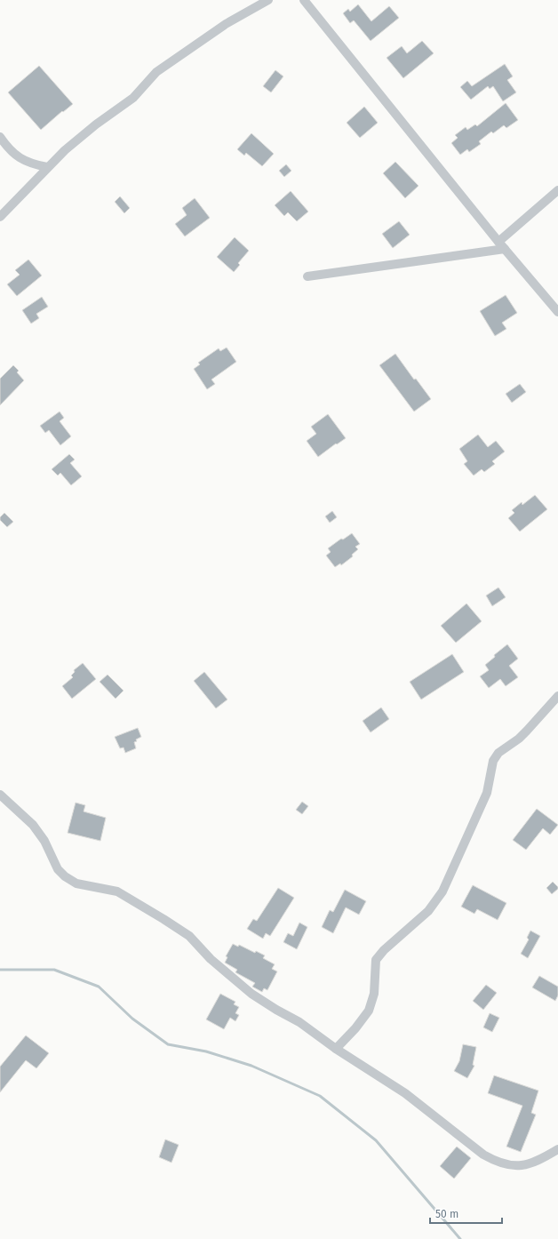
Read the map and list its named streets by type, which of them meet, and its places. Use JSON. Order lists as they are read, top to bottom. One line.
{"scale_bar":"50 m"}
